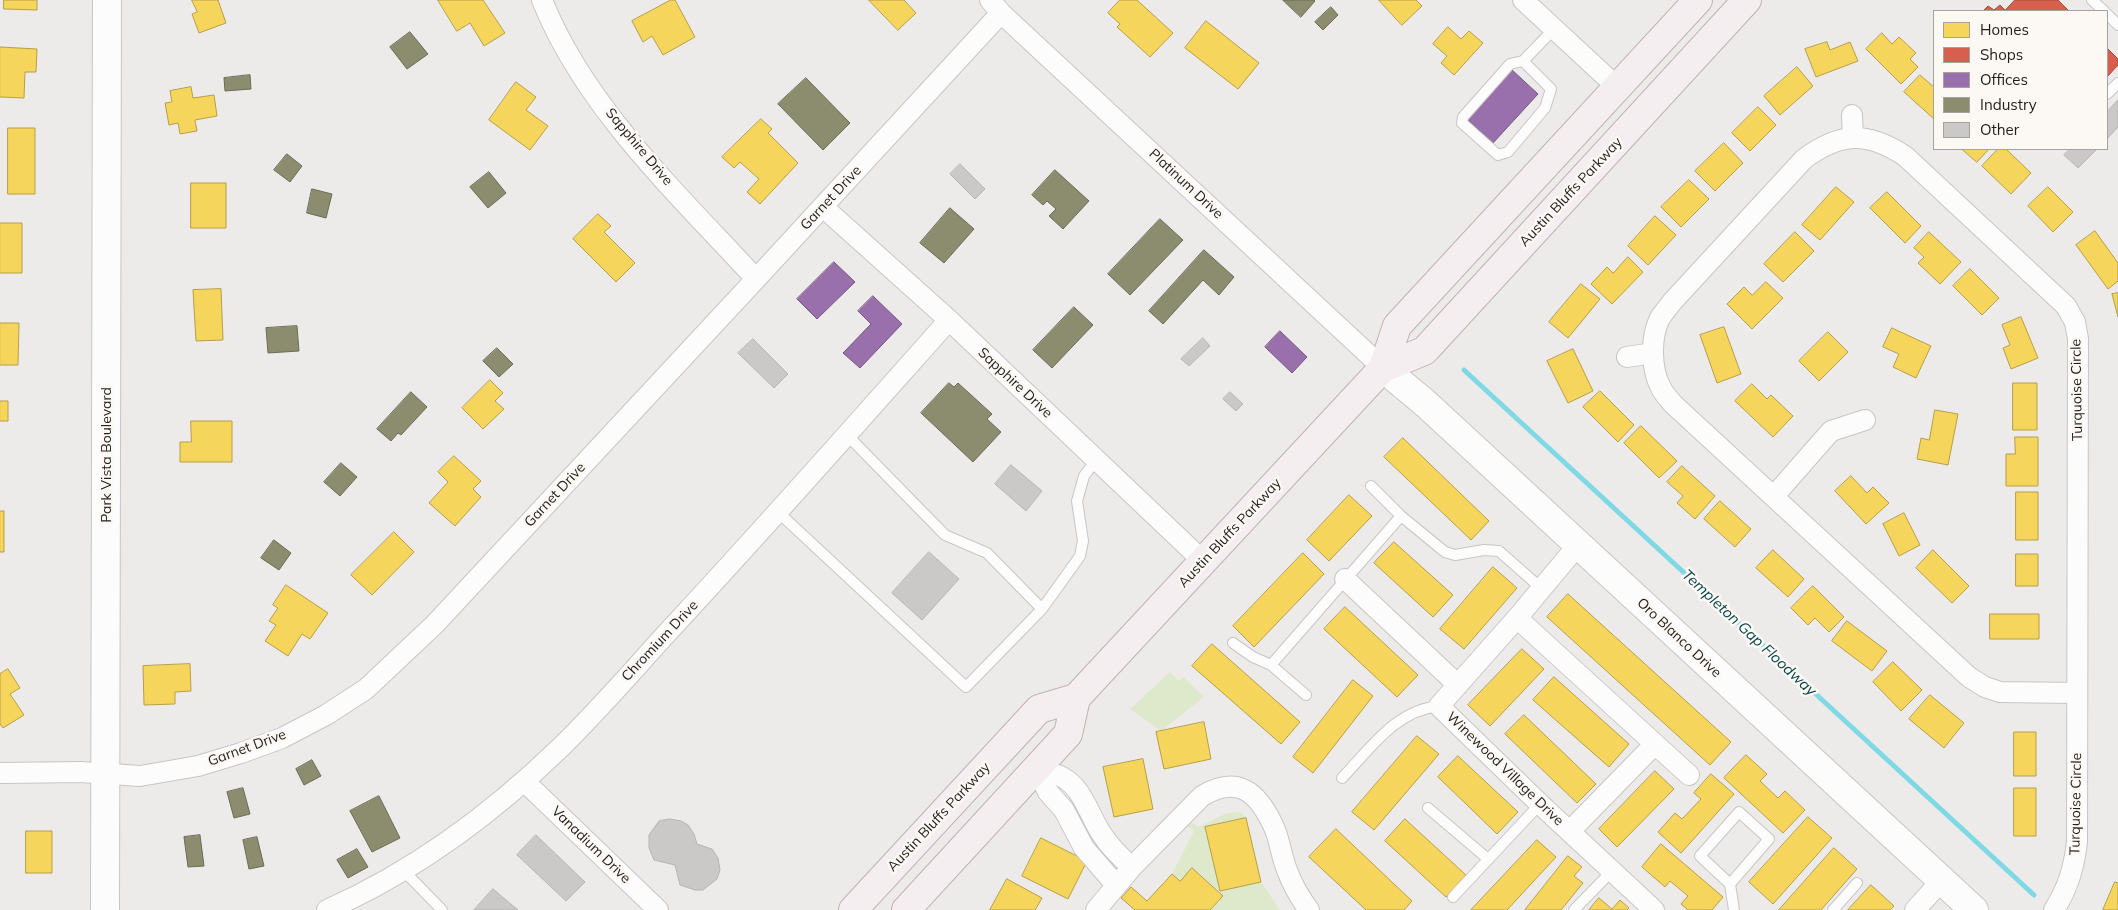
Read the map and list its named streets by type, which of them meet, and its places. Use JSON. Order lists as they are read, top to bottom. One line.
{"streets":{"main road":["Austin Bluffs Parkway"],"street":["Sapphire Drive","Platinum Drive","Garnet Drive","Turquoise Circle","Park Vista Boulevard","Oro Blanco Drive","Chromium Drive","Winewood Village Drive","Vanadium Drive"]},"crossings":[["Sapphire Drive","Austin Bluffs Parkway"],["Sapphire Drive","Garnet Drive"],["Sapphire Drive","Chromium Drive"],["Platinum Drive","Austin Bluffs Parkway"],["Platinum Drive","Garnet Drive"],["Platinum Drive","Oro Blanco Drive"],["Austin Bluffs Parkway","Oro Blanco Drive"],["Garnet Drive","Park Vista Boulevard"],["Oro Blanco Drive","Winewood Village Drive"],["Chromium Drive","Vanadium Drive"]],"water":["Templeton Gap Floodway"],"legend":["Homes","Shops","Offices","Industry","Other"]}
